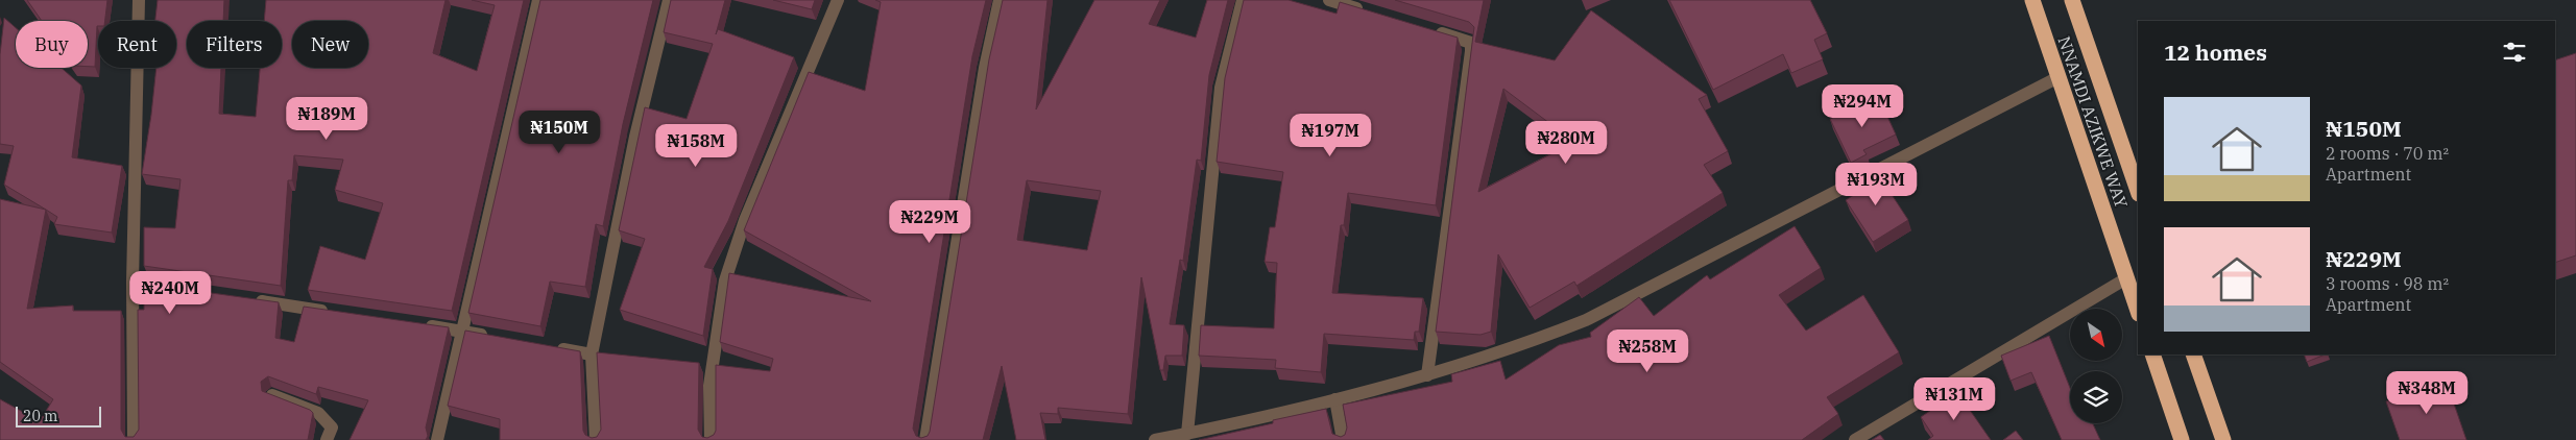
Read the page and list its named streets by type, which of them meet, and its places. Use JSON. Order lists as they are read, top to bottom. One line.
{"streets":{"highway":["NNAMDI AZIKWE WAY"]},"scale_bar":"20 m","north":"bottom right","page":{"chip":["Buy","Rent","Filters","New"],"heading":"12 homes","list":[{"name":"₦150M","note":"2 rooms · 70 m² · Apartment"},{"name":"₦229M","note":"3 rooms · 98 m² · Apartment"}],"price":["₦294M","₦189M","₦150M","₦197M","₦280M","₦158M","₦193M","₦229M","₦240M","₦258M","₦348M","₦131M"],"scale":"20 m"}}
